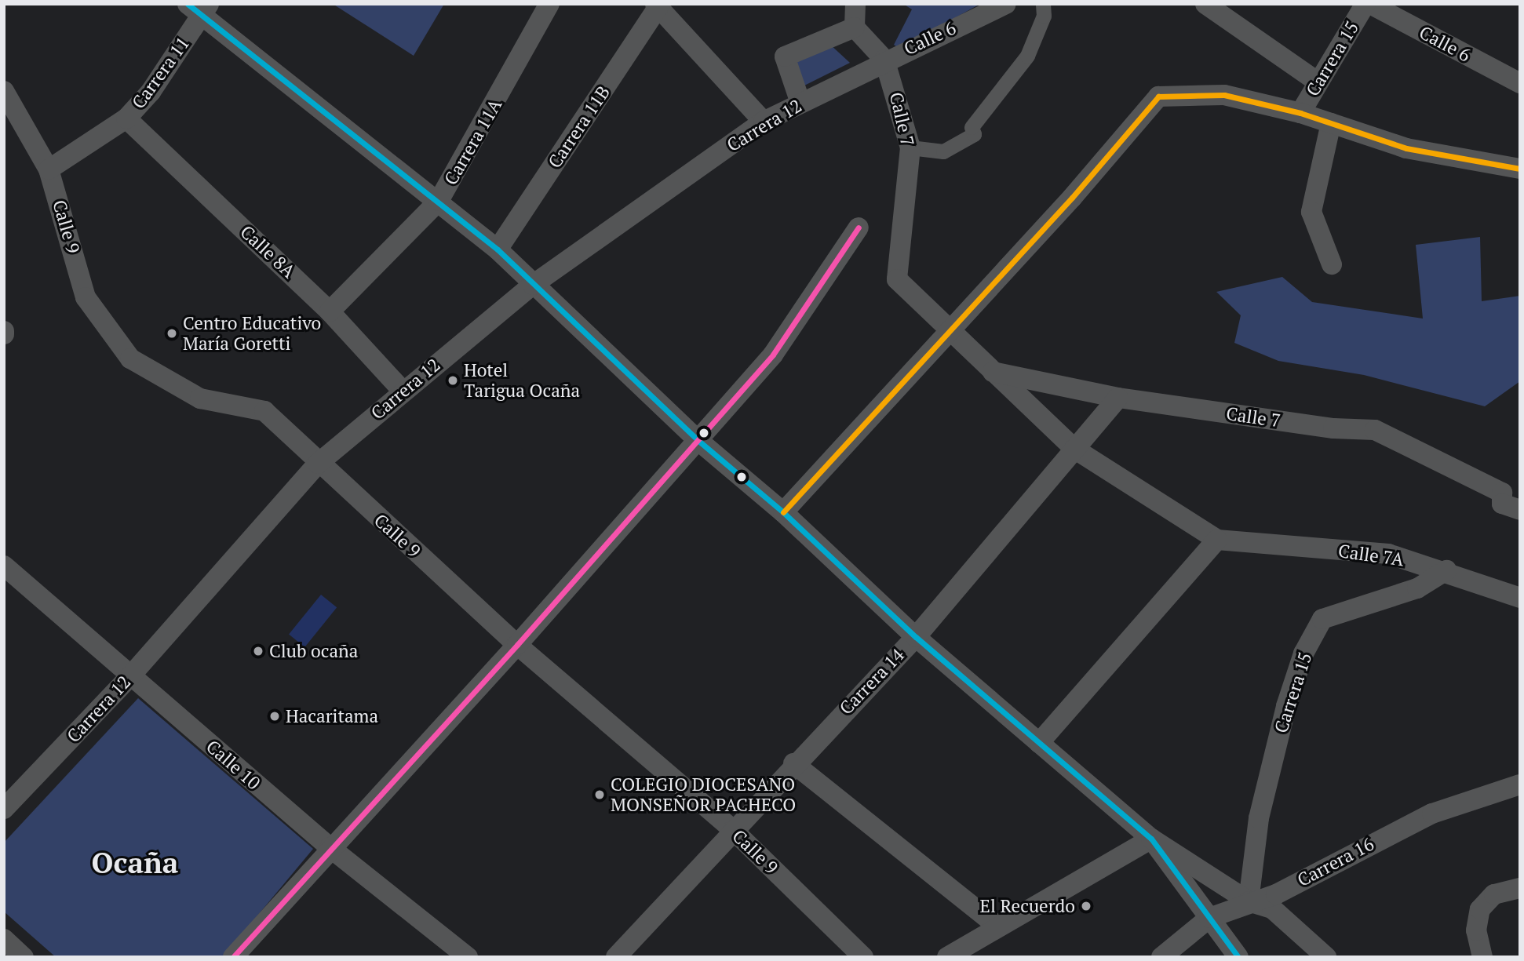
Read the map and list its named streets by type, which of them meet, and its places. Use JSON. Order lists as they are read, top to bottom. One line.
{"streets":{"street":["Calle 6","Carrera 15","Carrera 11","Calle 7","Carrera 12","Carrera 11B","Carrera 11A","Calle 9","Calle 8A","Calle 7A","Carrera 14","Calle 10","Carrera 16"]},"crossings":[["Calle 6","Calle 7"],["Calle 6","Carrera 12"],["Carrera 15","Calle 7A"],["Carrera 15","Carrera 16"],["Carrera 11","Calle 9"],["Carrera 11","Calle 8A"],["Calle 7","Carrera 12"],["Calle 7","Calle 7A"],["Calle 7","Carrera 14"],["Carrera 12","Calle 9"],["Carrera 12","Calle 8A"],["Carrera 12","Calle 10"],["Carrera 11A","Calle 8A"],["Calle 9","Carrera 14"]],"districts":["Ocaña"],"places":["Centro Educativo María Goretti","Hotel Tarigua Ocaña","Club ocaña","Hacaritama","COLEGIO DIOCESANO MONSEÑOR PACHECO","El Recuerdo"]}
